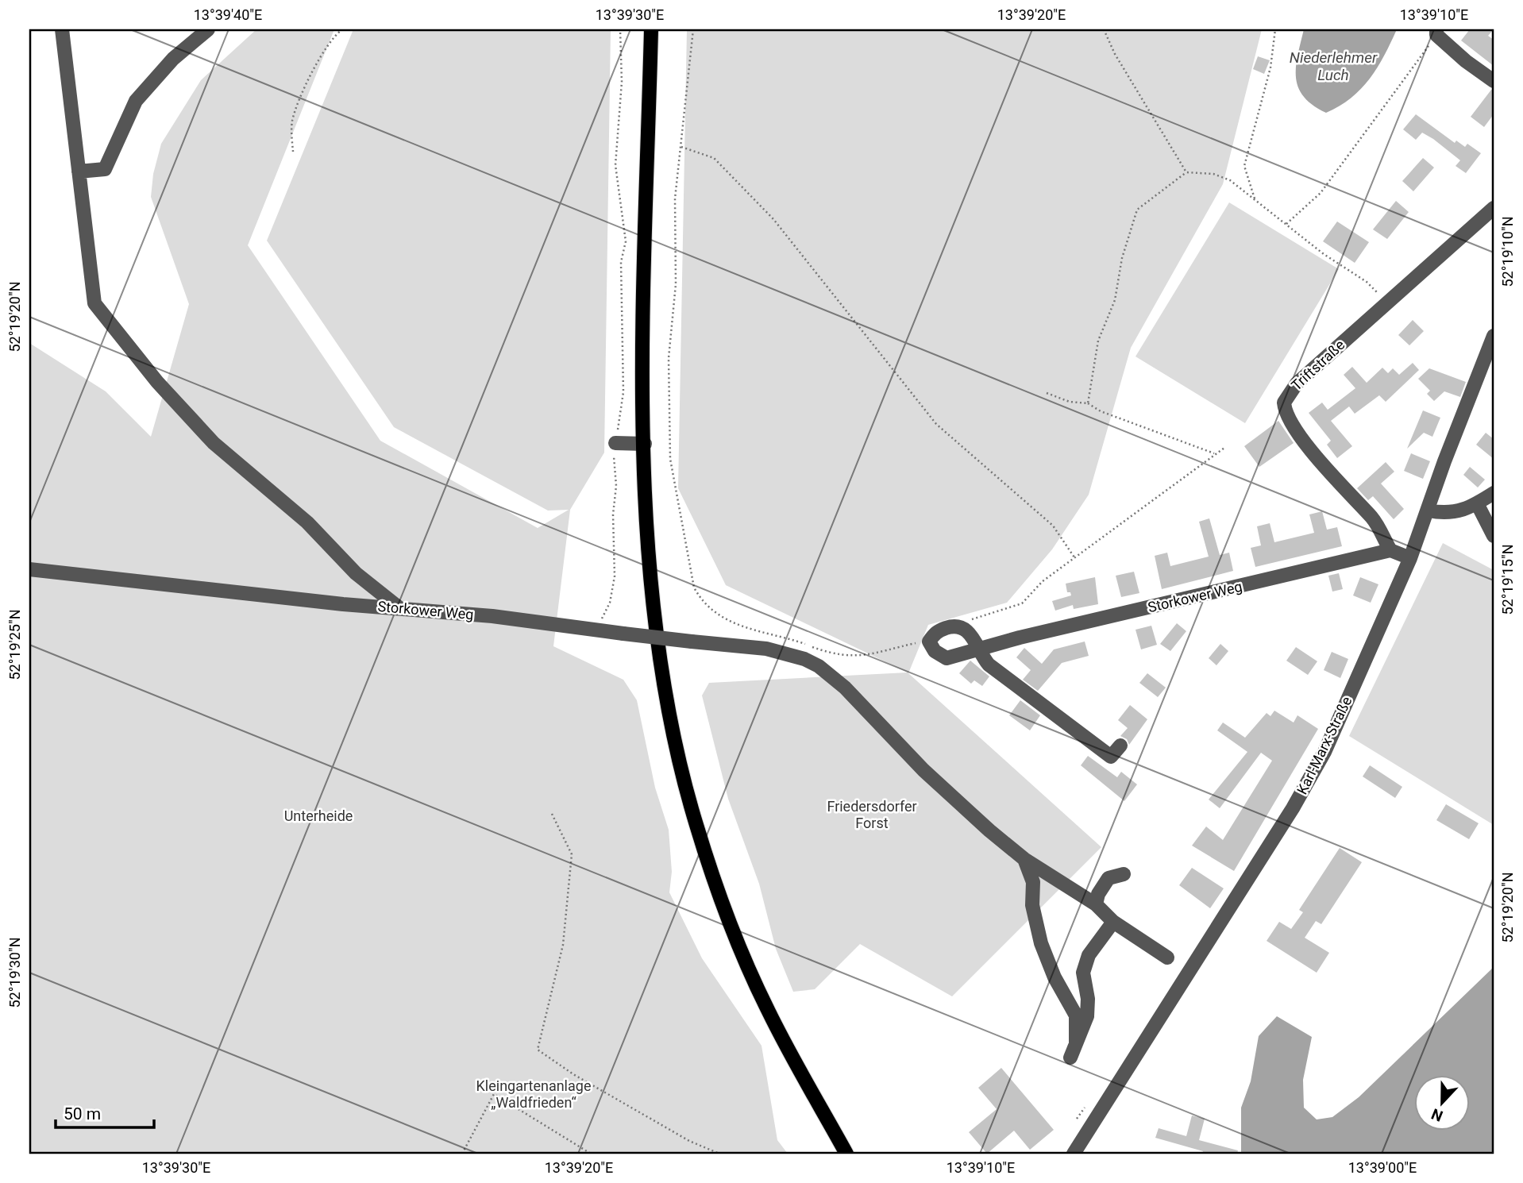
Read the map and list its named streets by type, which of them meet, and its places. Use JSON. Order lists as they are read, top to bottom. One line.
{"streets":{"street":["Triftstraße","Storkower Weg","Karl-Marx-Straße"]},"crossings":[["Triftstraße","Storkower Weg"]],"water":["Niederlehmer Luch"],"parks":["Friedersdorfer Forst","Unterheide","Kleingartenanlage „Waldfrieden“"],"scale_bar":"50 m","north":"bottom","coordinates":["13°39'40\"E","13°39'30\"E","13°39'20\"E","13°39'10\"E","52°19'10\"N","52°19'20\"N","52°19'15\"N","52°19'25\"N","52°19'30\"N","13°39'00\"E"]}
